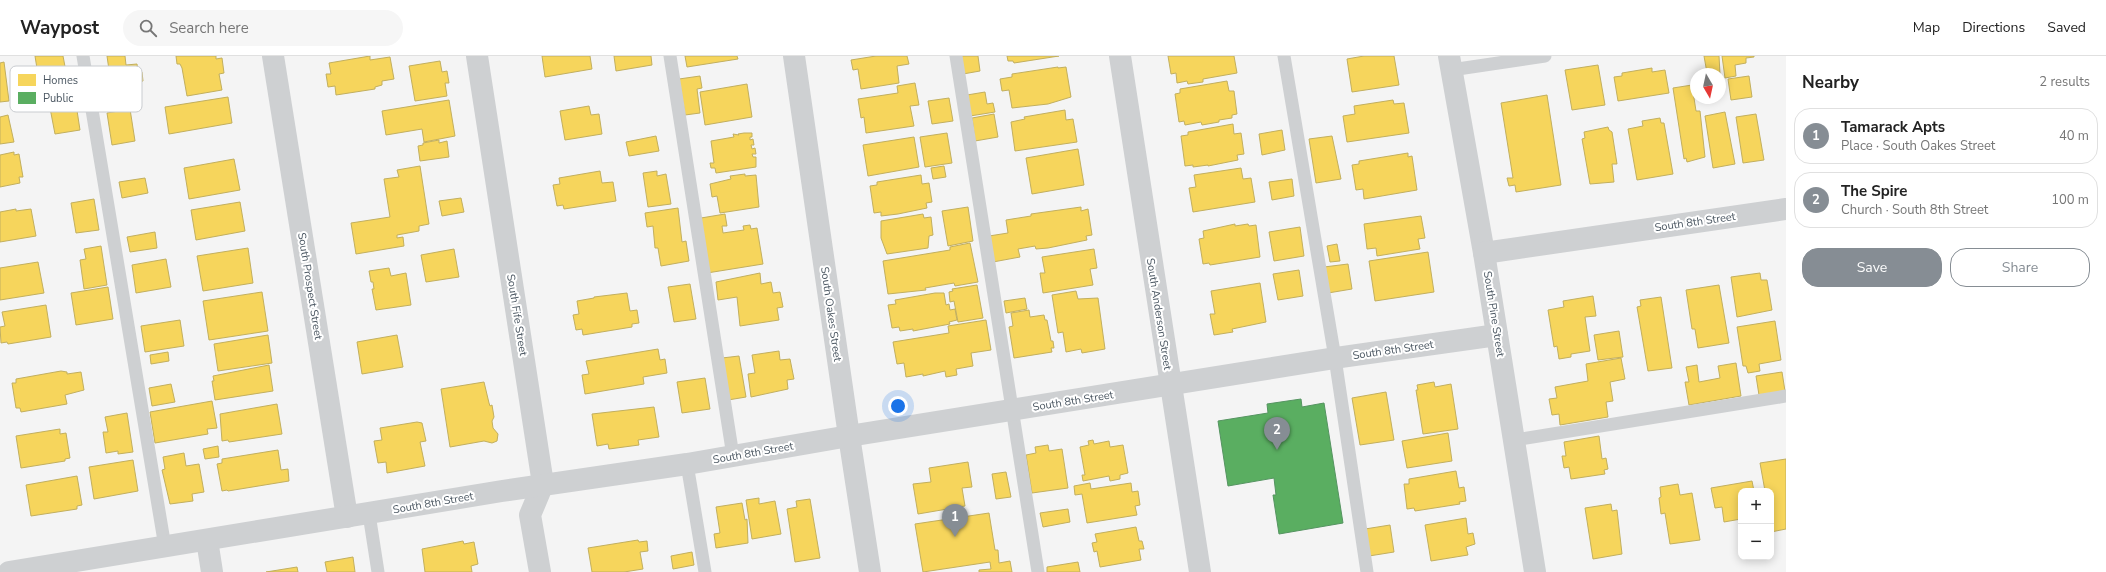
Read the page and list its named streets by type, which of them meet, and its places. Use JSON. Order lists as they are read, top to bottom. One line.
{"streets":{"street":["South 8th Street","South Prospect Street","South Oakes Street","South Anderson Street","South Pine Street","South Fife Street"]},"crossings":[["South 8th Street","South Prospect Street"],["South 8th Street","South Oakes Street"],["South 8th Street","South Anderson Street"],["South 8th Street","South Pine Street"],["South 8th Street","South Fife Street"]],"legend":["Homes","Public"],"north":"bottom","page":{"header":"Waypost","search":"Search here","nav":["Map","Directions","Saved"],"heading":["Nearby","2 results"],"list":[{"mark":"1","name":"Tamarack Apts","note":"Place · South Oakes Street","value":"40 m"},{"mark":"2","name":"The Spire","note":"Church · South 8th Street","value":"100 m"}],"buttons":["Save","Share"],"pins":["2","1"],"map_buttons":["+","−"]}}
